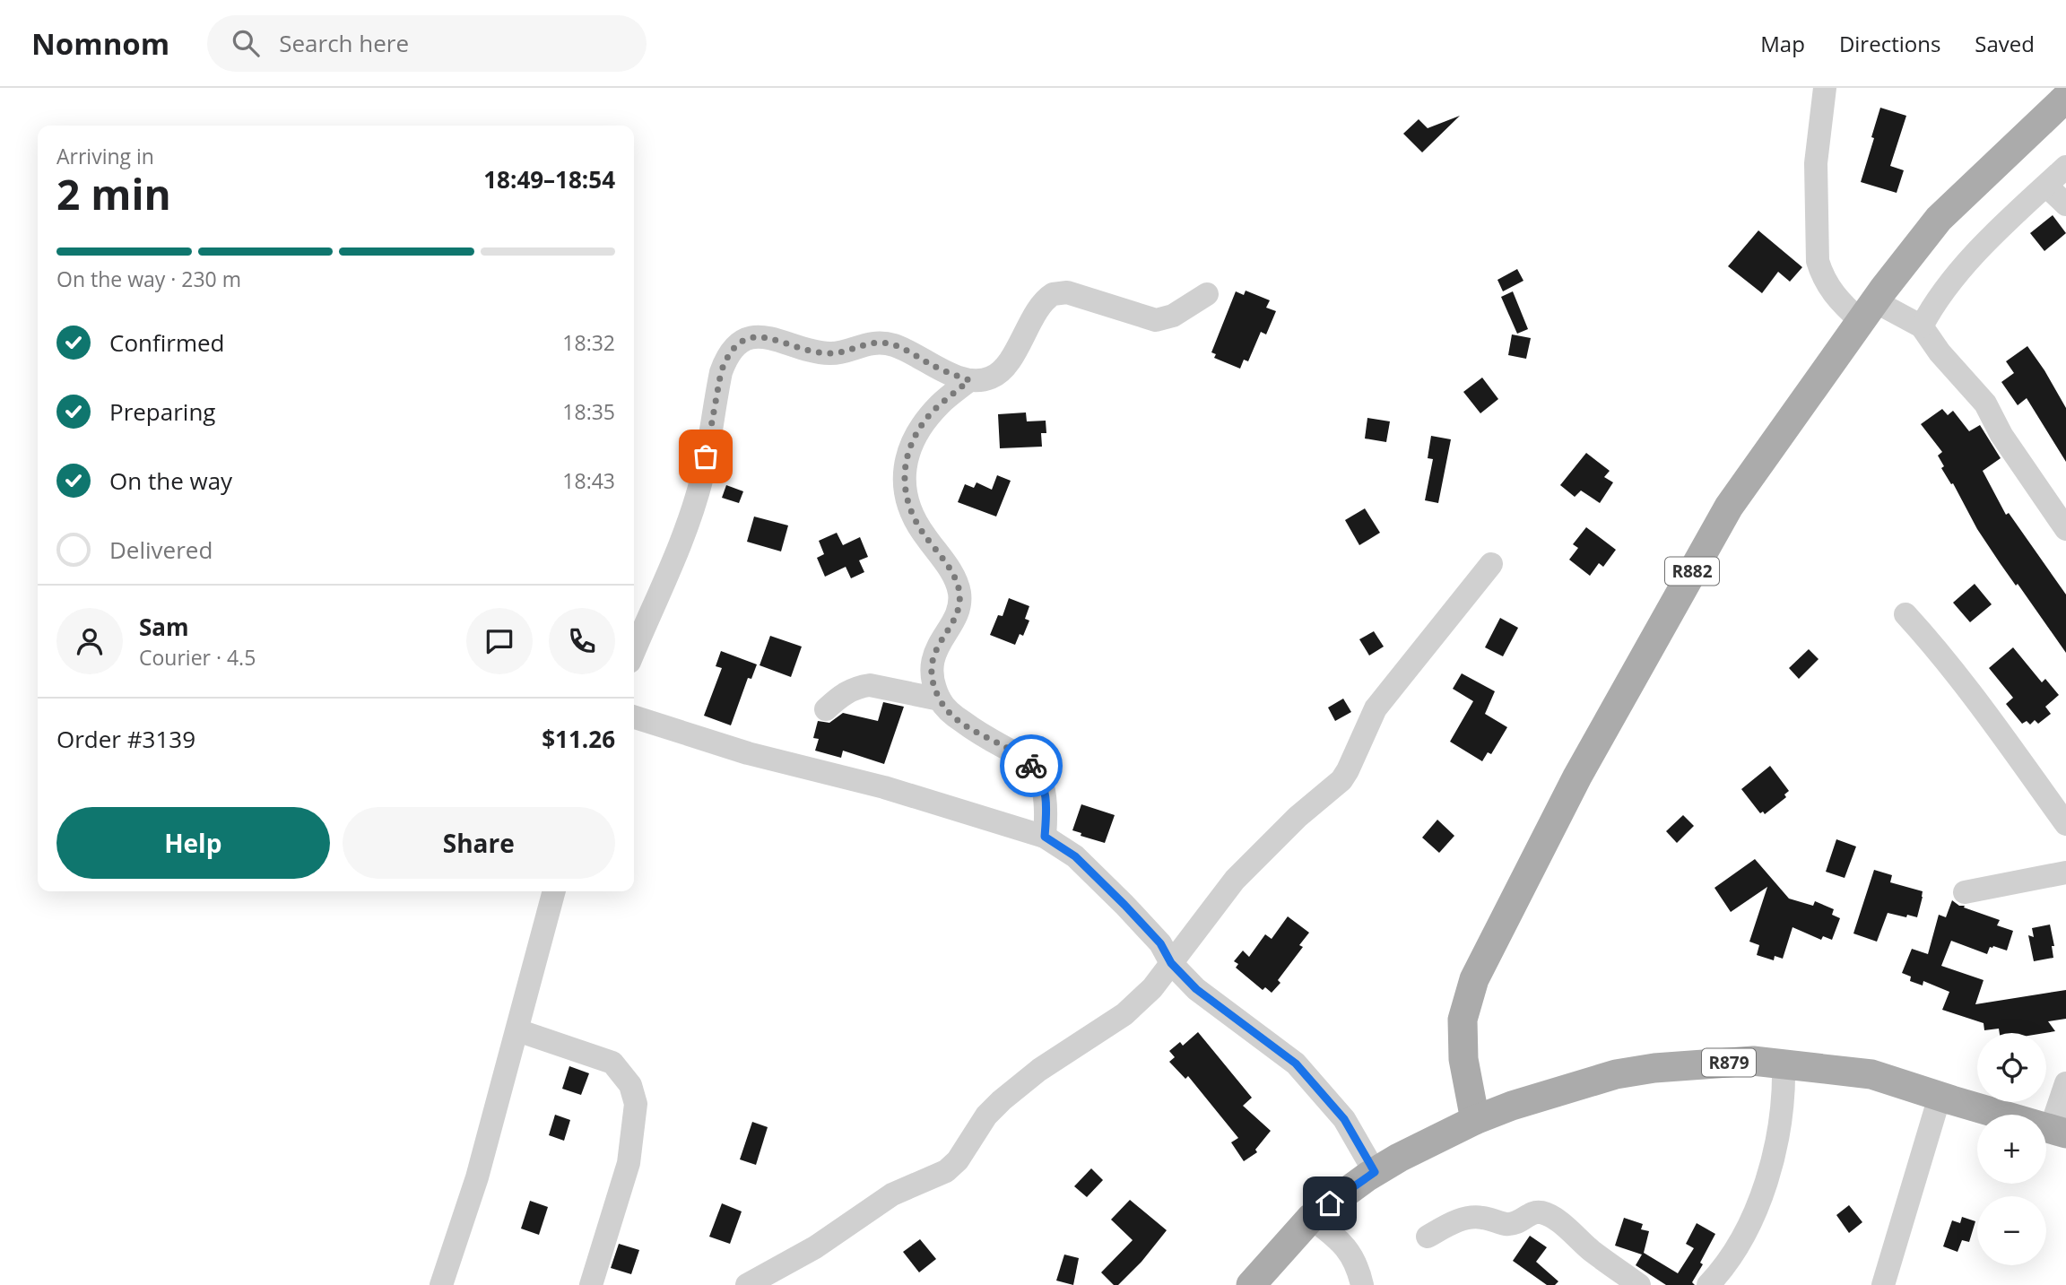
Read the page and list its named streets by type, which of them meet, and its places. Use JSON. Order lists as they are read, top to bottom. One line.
{"streets":{"main road":["R882","R879"]},"crossings":[["R882","R879"]],"page":{"header":"Nomnom","search":"Search here","nav":["Map","Directions","Saved"],"heading":["2 min","Arriving in","18:49–18:54"],"panel":["Sam","Courier · 4.5","Order #3139","$11.26"],"bar":"On the way · 230 m","list":[["Confirmed","18:32"],["Preparing","18:35"],["On the way","18:43"],"Delivered"],"buttons":["Help","Share"],"map_buttons":["+","−"]}}
